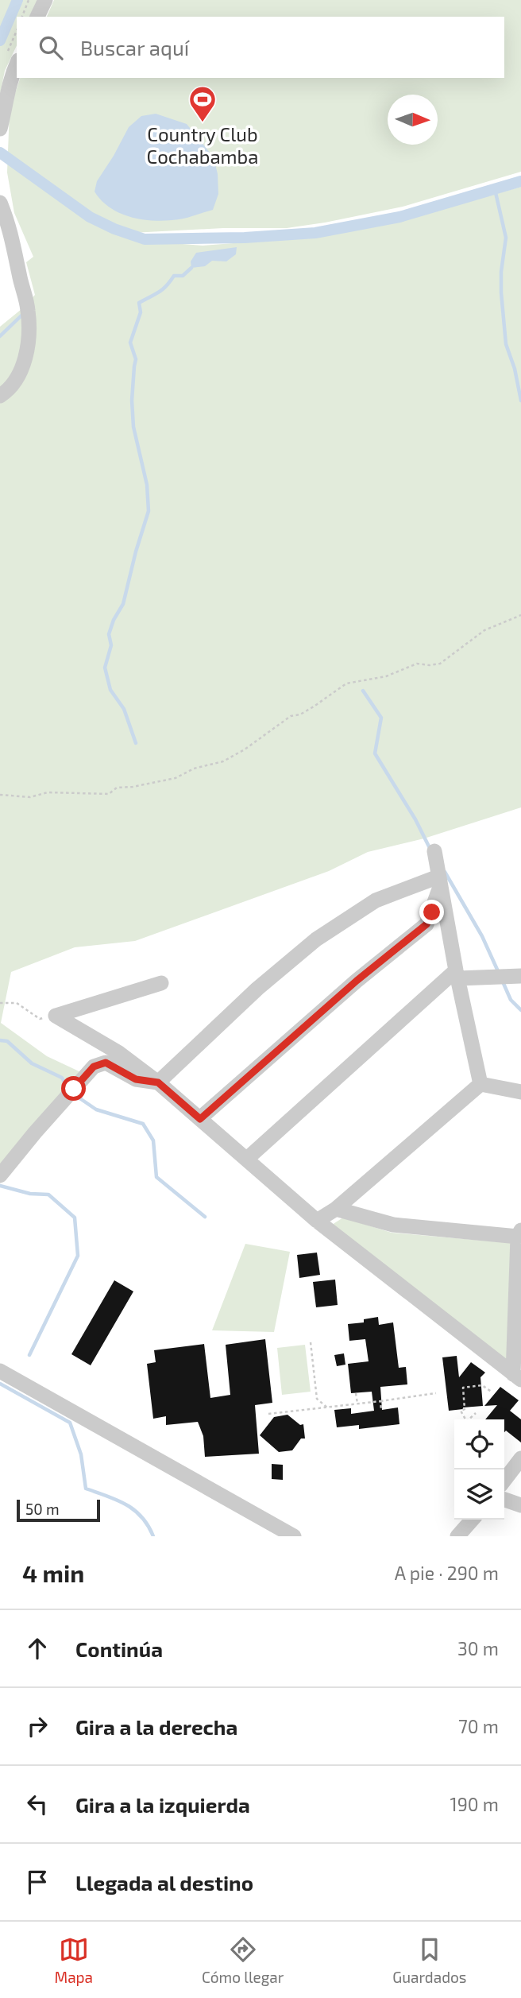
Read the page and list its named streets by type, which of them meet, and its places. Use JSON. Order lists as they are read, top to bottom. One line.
{"places":{"sports":["Country Club Cochabamba"]},"scale_bar":"50 m","north":"right","page":{"search":"Buscar aquí","scale":"50 m","heading":["4 min","A pie · 290 m"],"list":[["Continúa","30 m"],["Gira a la derecha","70 m"],["Gira a la izquierda","190 m"],"Llegada al destino"],"nav":["Mapa","Cómo llegar","Guardados"]}}
